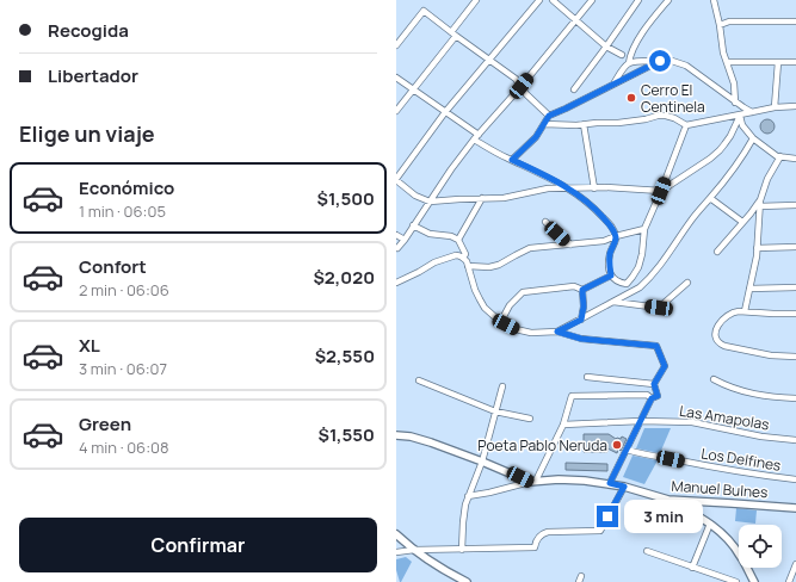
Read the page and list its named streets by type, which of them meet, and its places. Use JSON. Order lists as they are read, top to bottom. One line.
{"streets":{"street":["Las Amapolas","Los Delfines","Manuel Bulnes"]},"places":["Cerro El Centinela","Poeta Pablo Neruda"],"page":{"banner":["Recogida","Libertador"],"heading":"Elige un viaje","list":[{"name":"Económico","note":"1 min · 06:05","value":"$1,500"},{"name":"Confort","note":"2 min · 06:06","value":"$2,020"},{"name":"XL","note":"3 min · 06:07","value":"$2,550"},{"name":"Green","note":"4 min · 06:08","value":"$1,550"}],"bubble":"3 min","buttons":"Confirmar"}}
